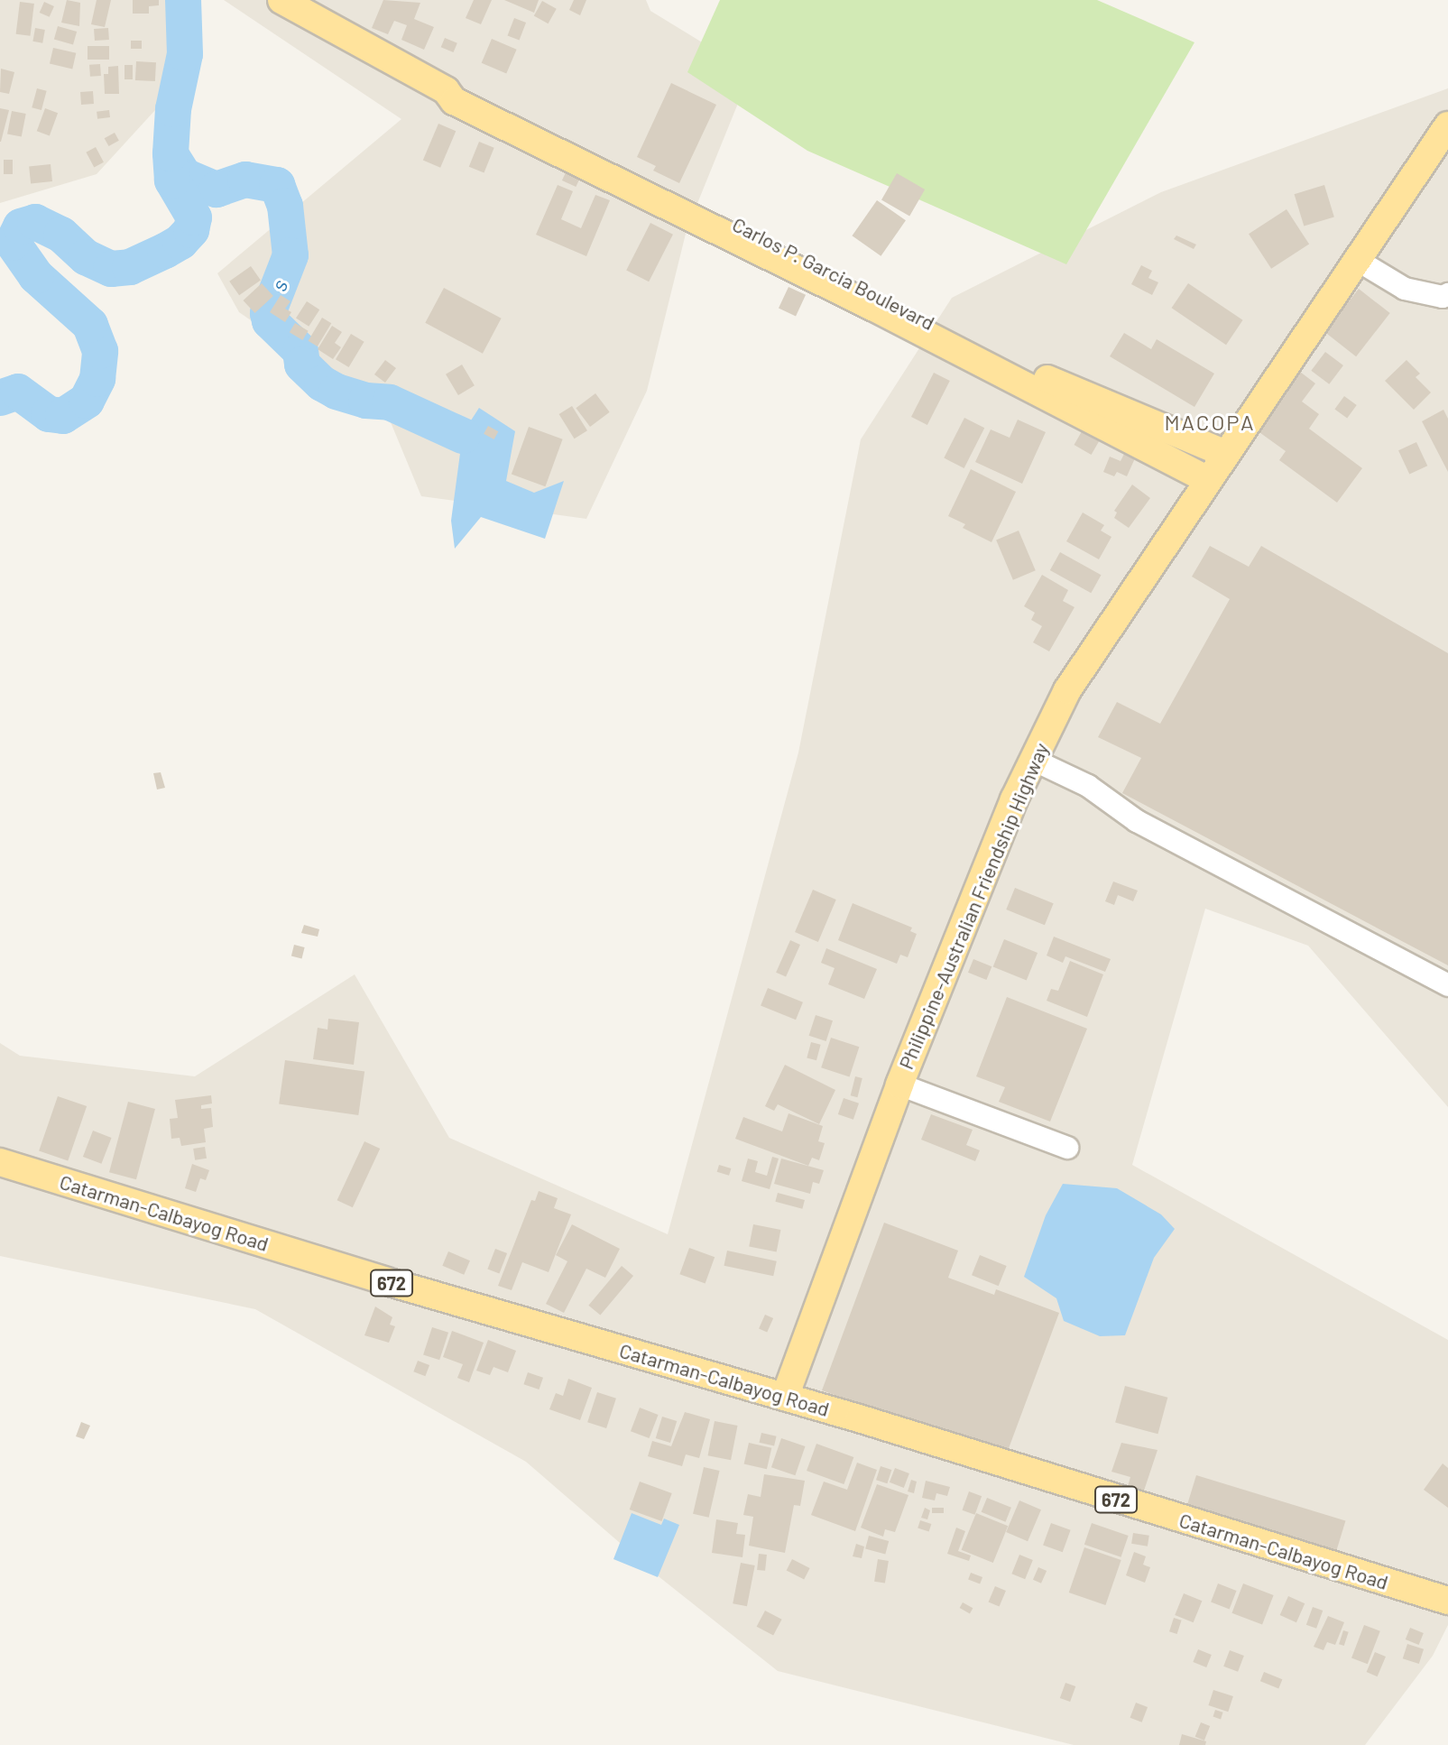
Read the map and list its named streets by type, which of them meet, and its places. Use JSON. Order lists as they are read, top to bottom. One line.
{"streets":{"main road":["Carlos P. Garcia Boulevard","Philippine-Australian Friendship Highway","Catarman-Calbayog Road","672"]},"crossings":[["Carlos P. Garcia Boulevard","Philippine-Australian Friendship Highway"],["Philippine-Australian Friendship Highway","Catarman-Calbayog Road"]],"districts":["MACOPA"],"water":["s"]}
